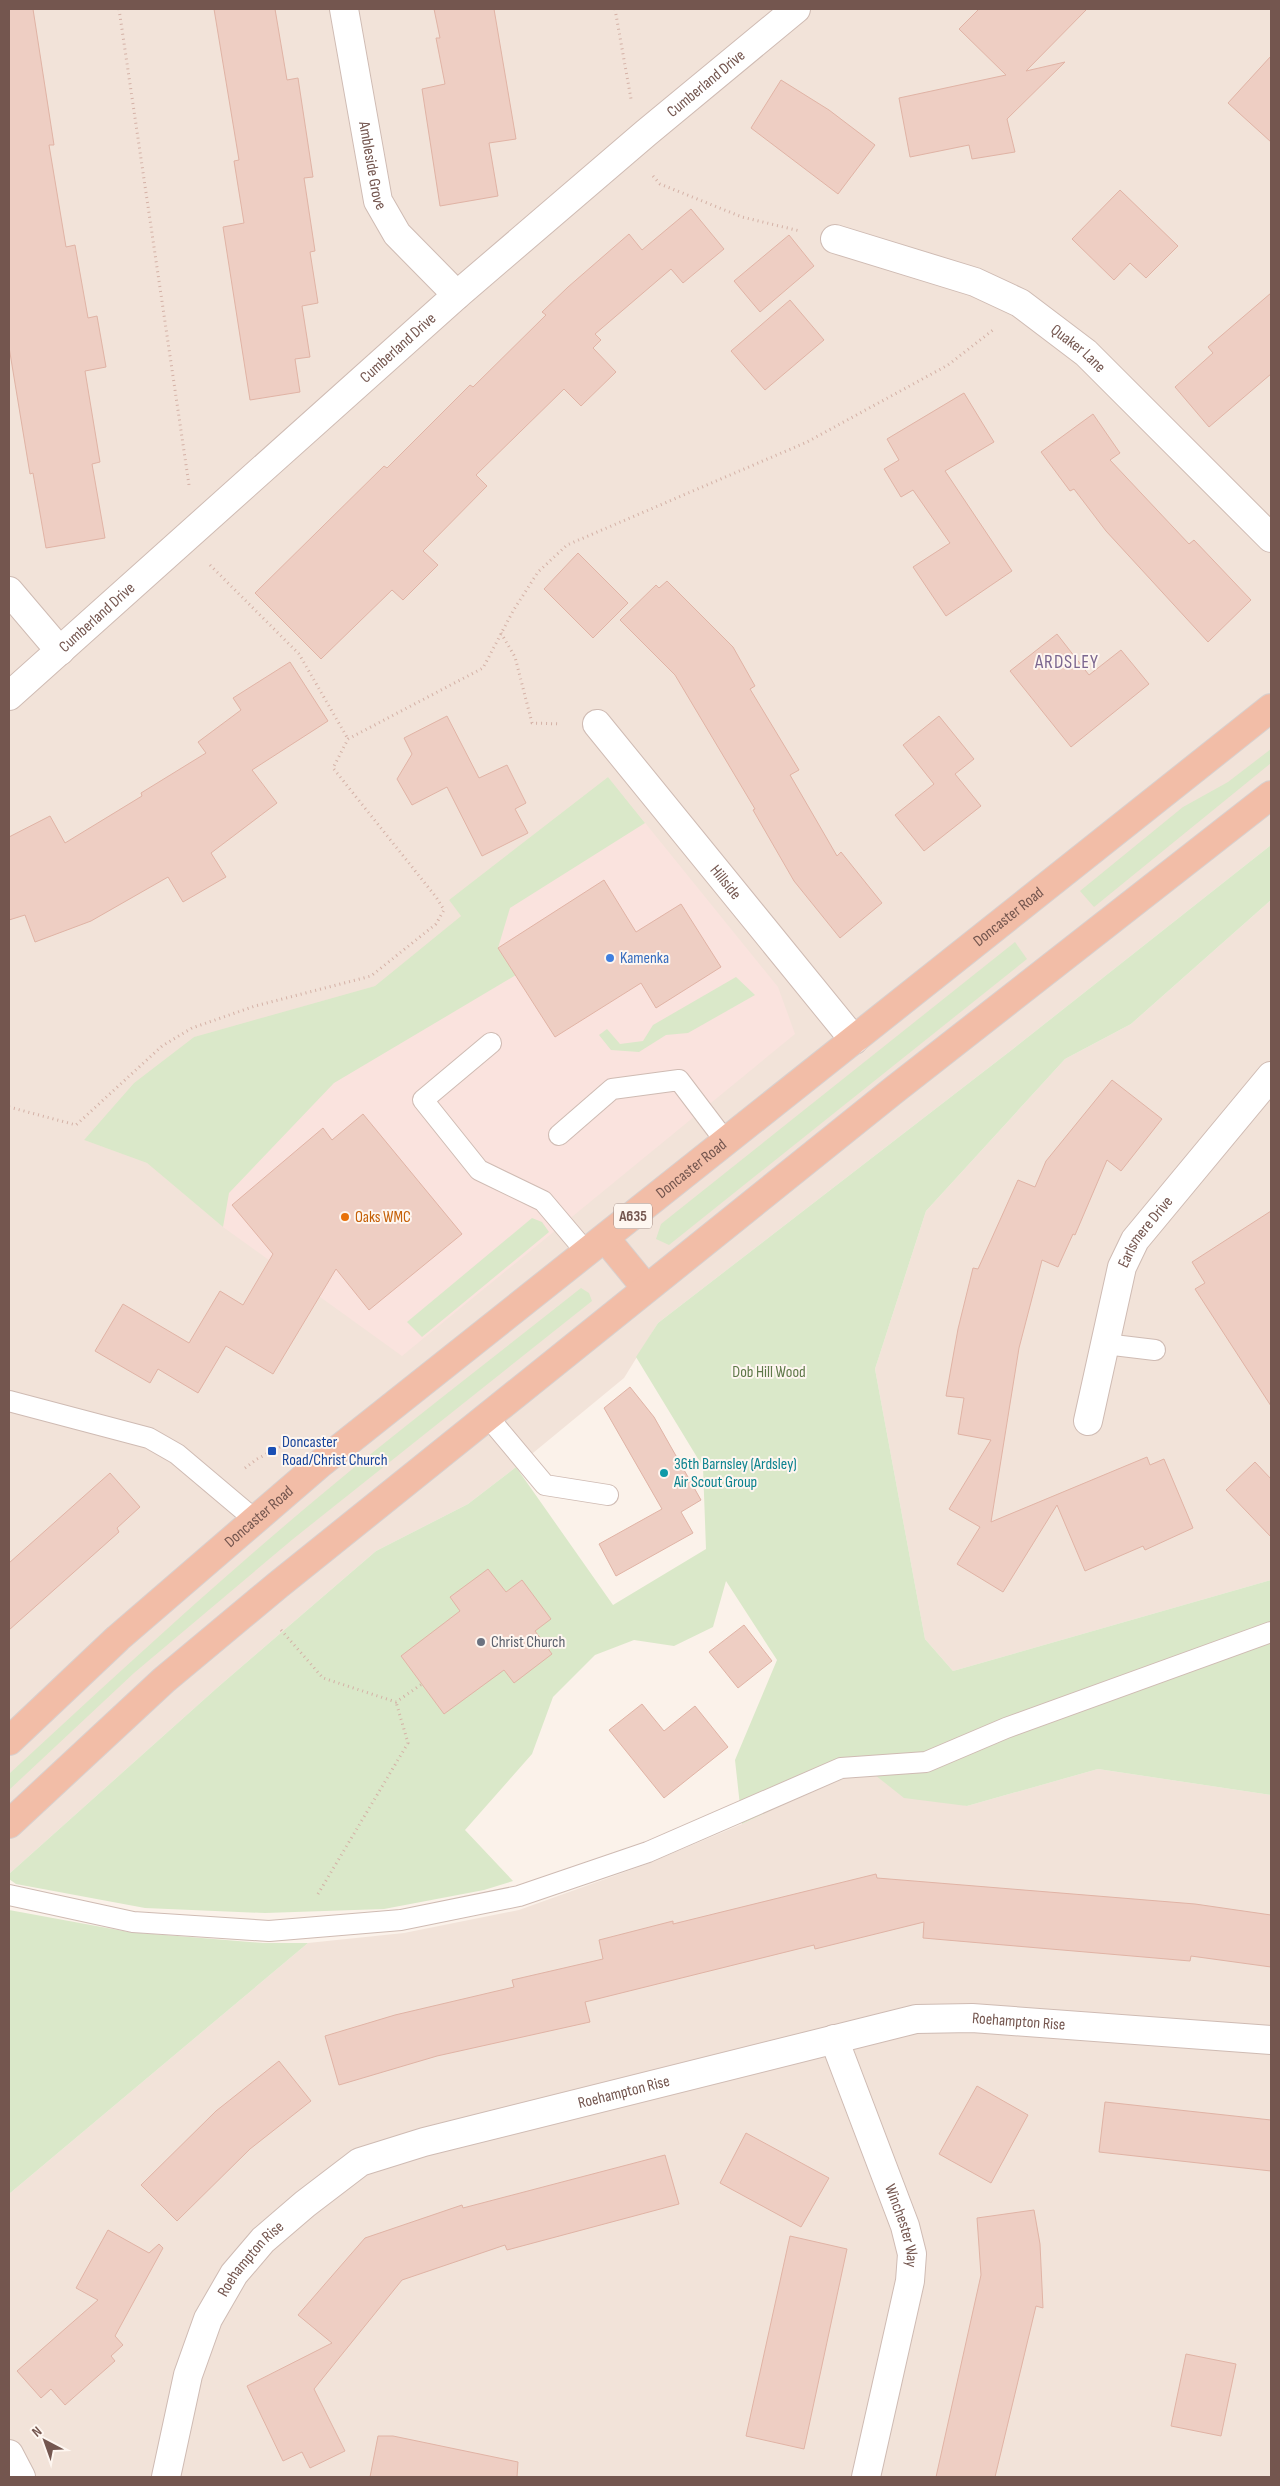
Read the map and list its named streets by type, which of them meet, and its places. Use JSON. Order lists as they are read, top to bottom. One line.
{"streets":{"highway":["Doncaster Road","A635"],"street":["Cumberland Drive","Ambleside Grove","Quaker Lane","Hillside","Earlsmere Drive","Roehampton Rise","Winchester Way"]},"crossings":[["Cumberland Drive","Ambleside Grove"],["Hillside","Doncaster Road"],["Roehampton Rise","Winchester Way"]],"districts":["ARDSLEY"],"parks":["Dob Hill Wood"],"places":{"other":["Kamenka","Oaks WMC","36th Barnsley (Ardsley) Air Scout Group","Christ Church"],"transit":["Doncaster Road/Christ Church"]},"north":"top left"}
